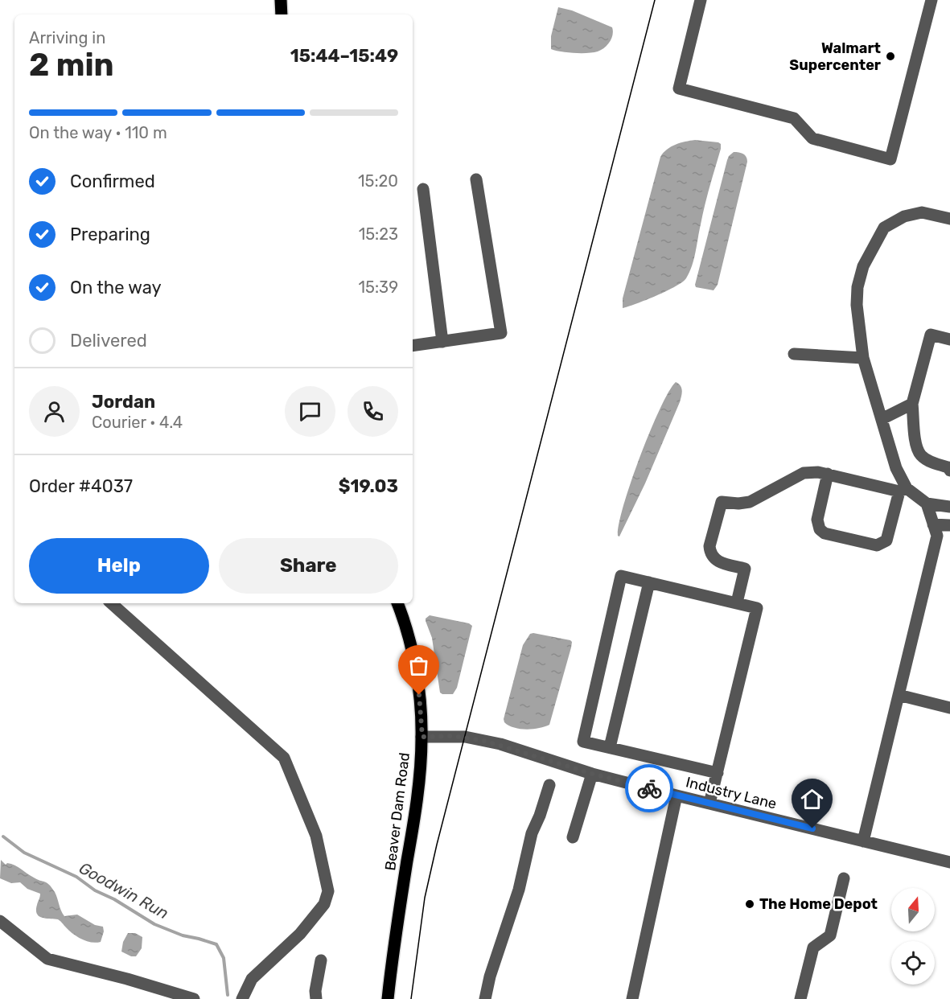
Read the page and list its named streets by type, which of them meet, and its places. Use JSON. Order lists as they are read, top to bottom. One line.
{"streets":{"main road":["Beaver Dam Road"],"street":["Industry Lane"]},"crossings":[["Industry Lane","Beaver Dam Road"]],"water":["Goodwin Run"],"places":["Walmart Supercenter","The Home Depot"],"north":"top","page":{"heading":["2 min","Arriving in","15:44–15:49"],"panel":["Jordan","Courier · 4.4","Order #4037","$19.03"],"bar":"On the way · 110 m","list":[["Confirmed","15:20"],["Preparing","15:23"],["On the way","15:39"],"Delivered"],"buttons":["Help","Share"]}}
